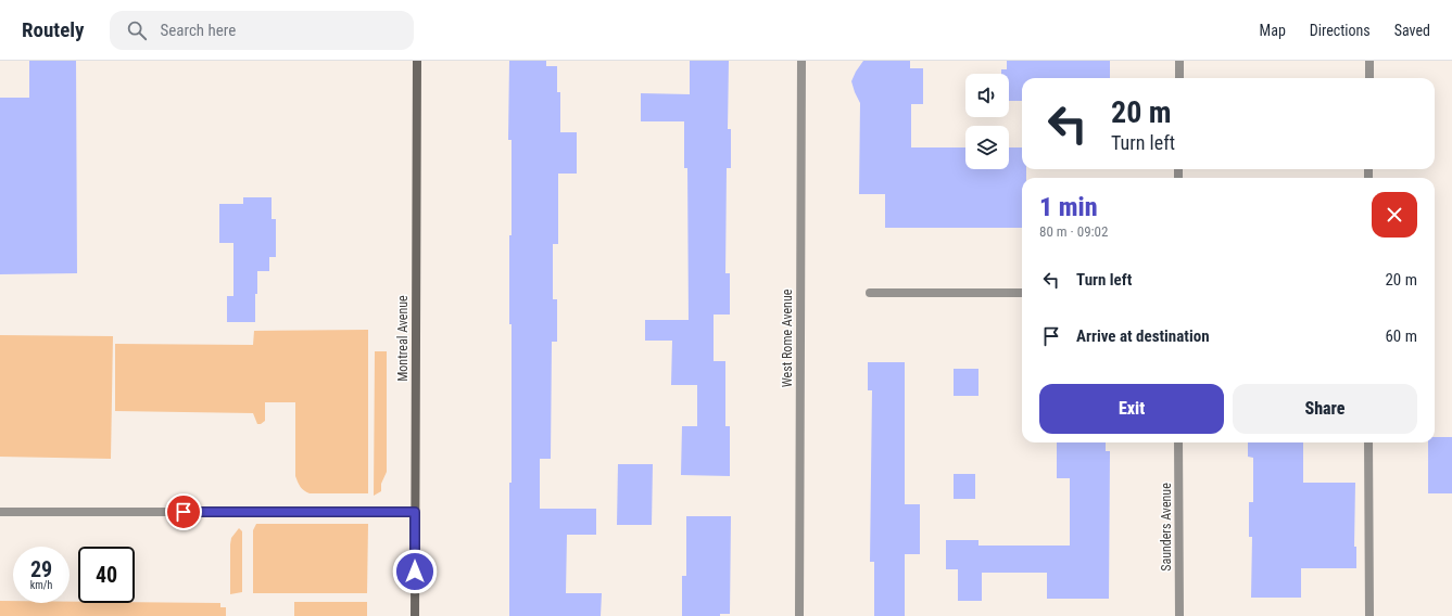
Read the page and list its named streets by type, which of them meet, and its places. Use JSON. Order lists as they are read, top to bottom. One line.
{"streets":{"street":["Montreal Avenue","West Rome Avenue","Saunders Avenue"]},"page":{"header":"Routely","search":"Search here","nav":["Map","Directions","Saved"],"turn":["20 m","Turn left"],"heading":["1 min","80 m · 09:02"],"list":[{"name":"Turn left","value":"20 m"},{"name":"Arrive at destination","value":"60 m"}],"buttons":["Exit","Share"],"speed":"29 km/h","limit":"40"}}
